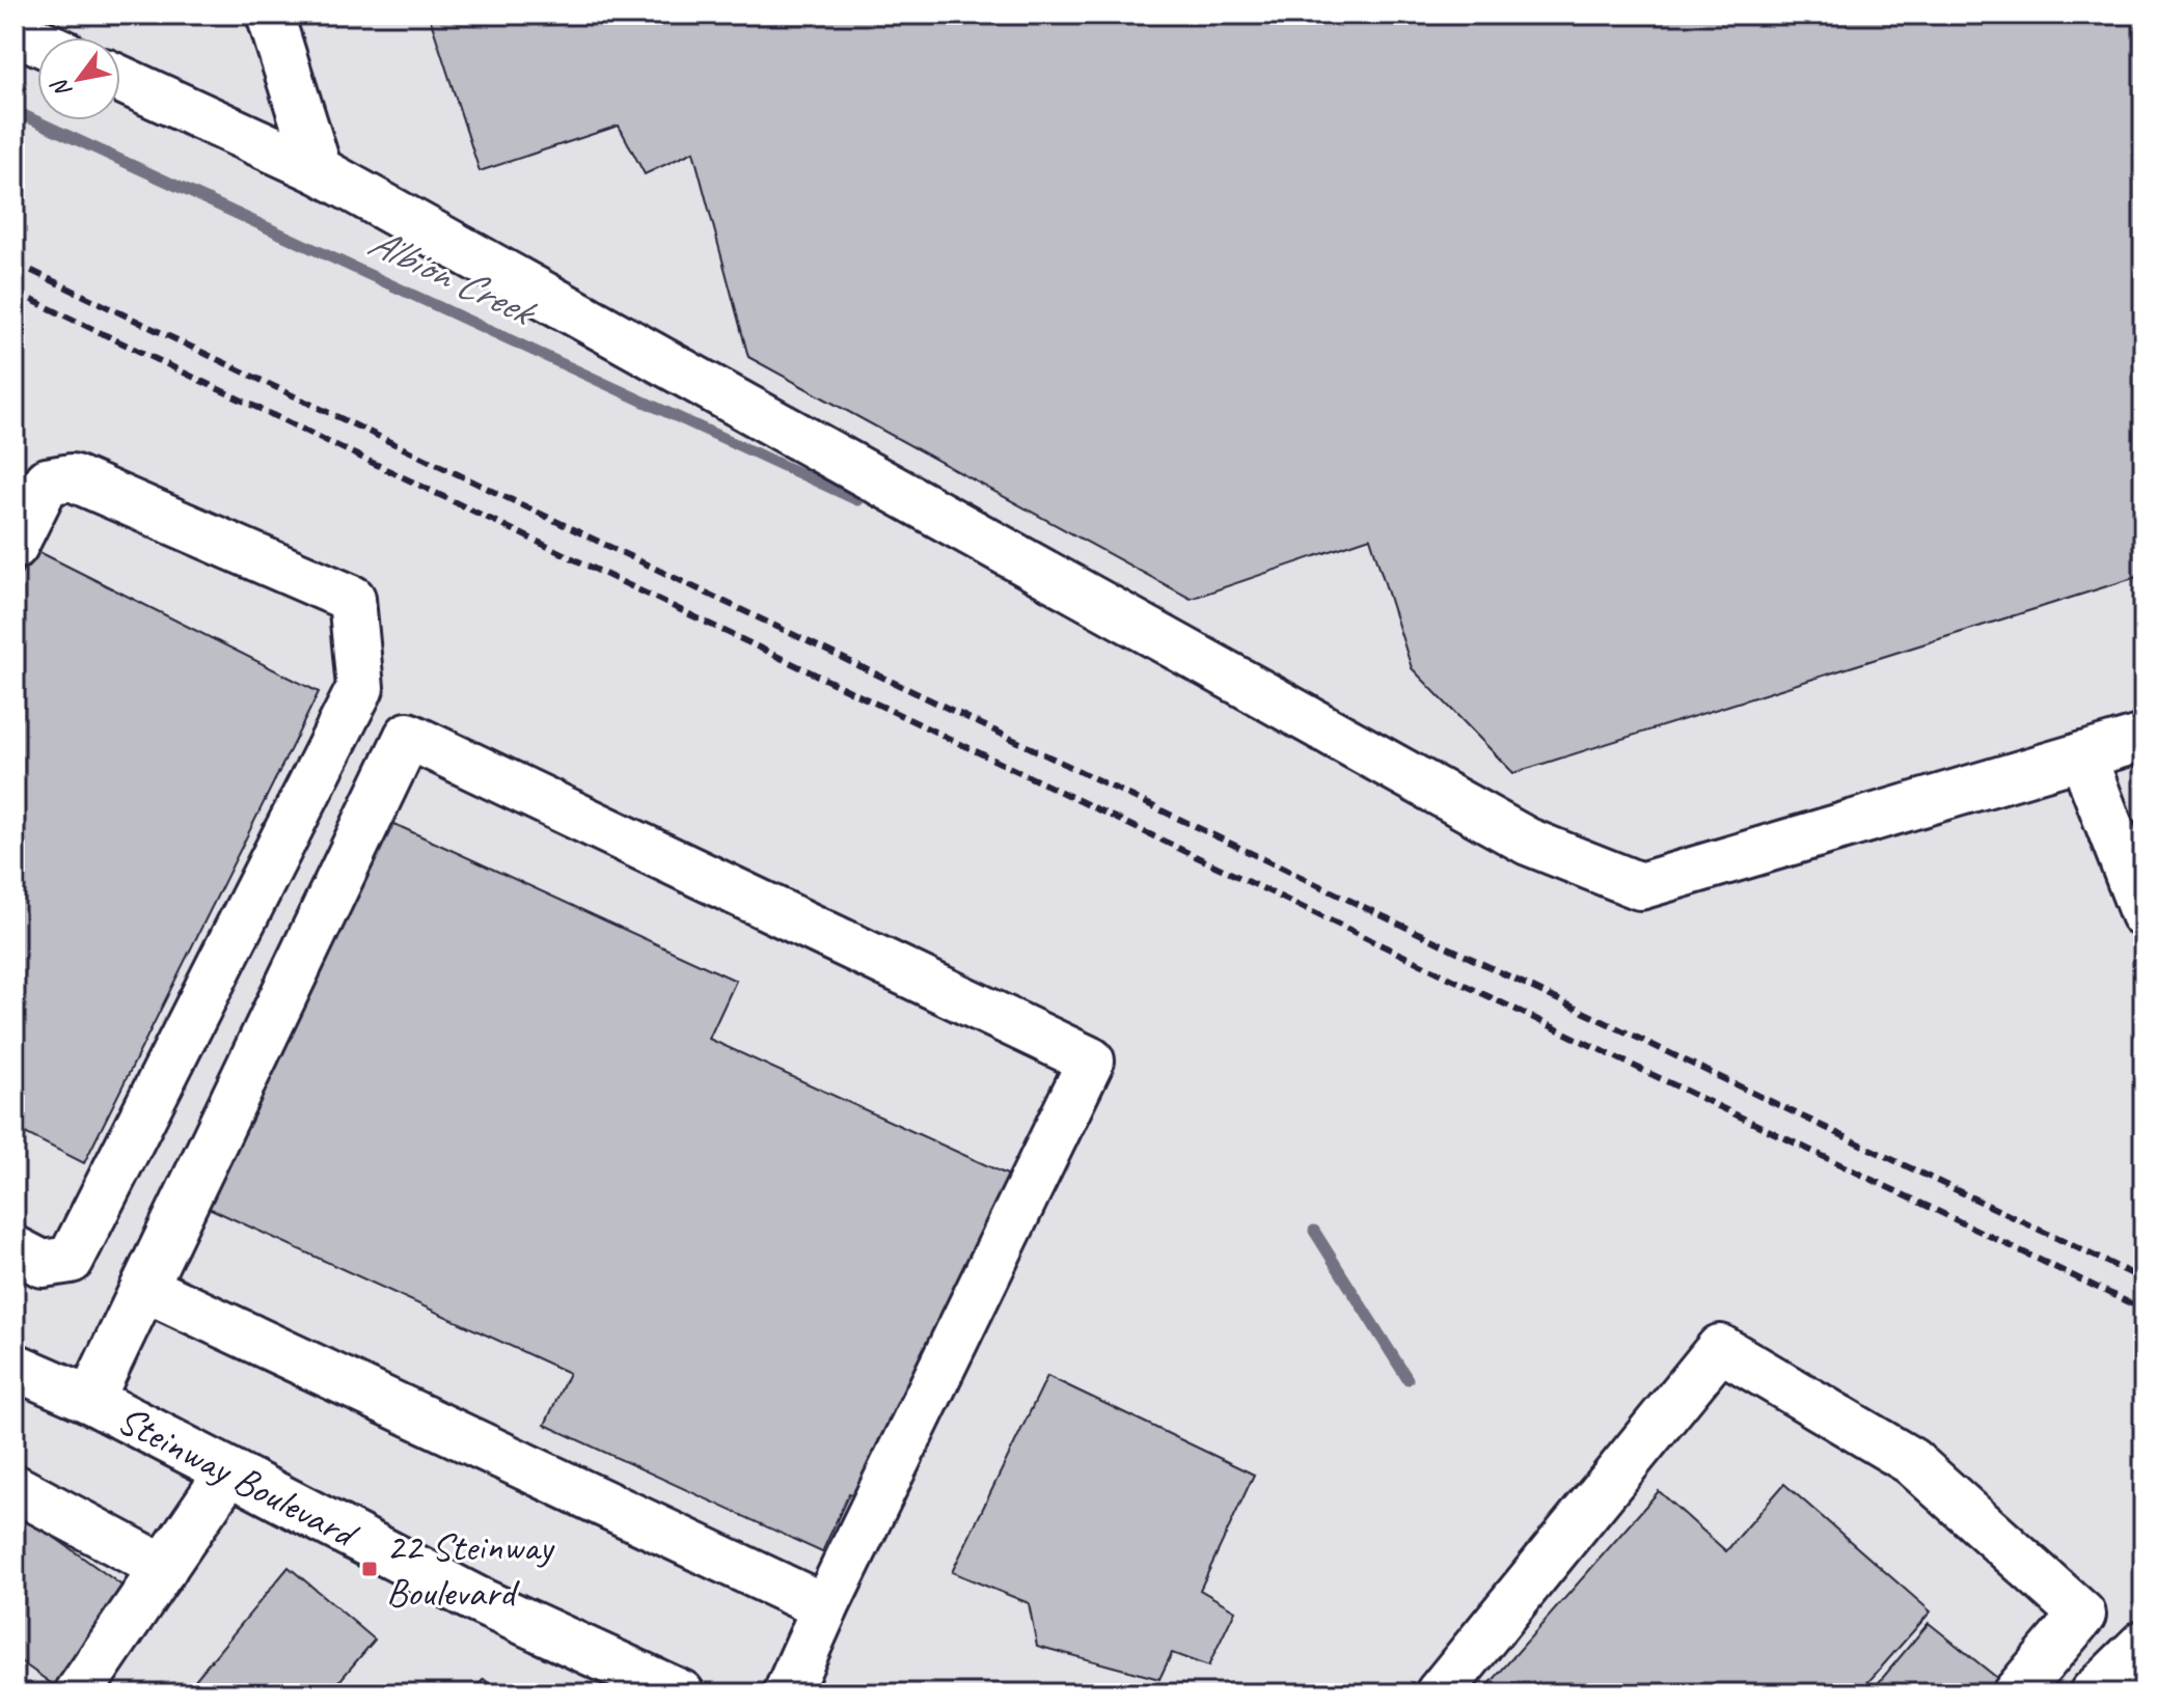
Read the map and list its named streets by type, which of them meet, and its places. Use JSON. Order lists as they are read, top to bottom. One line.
{"streets":{"street":["Steinway Boulevard"]},"water":["Albion Creek"],"places":{"transit":["22 Steinway Boulevard"]},"north":"bottom left"}
